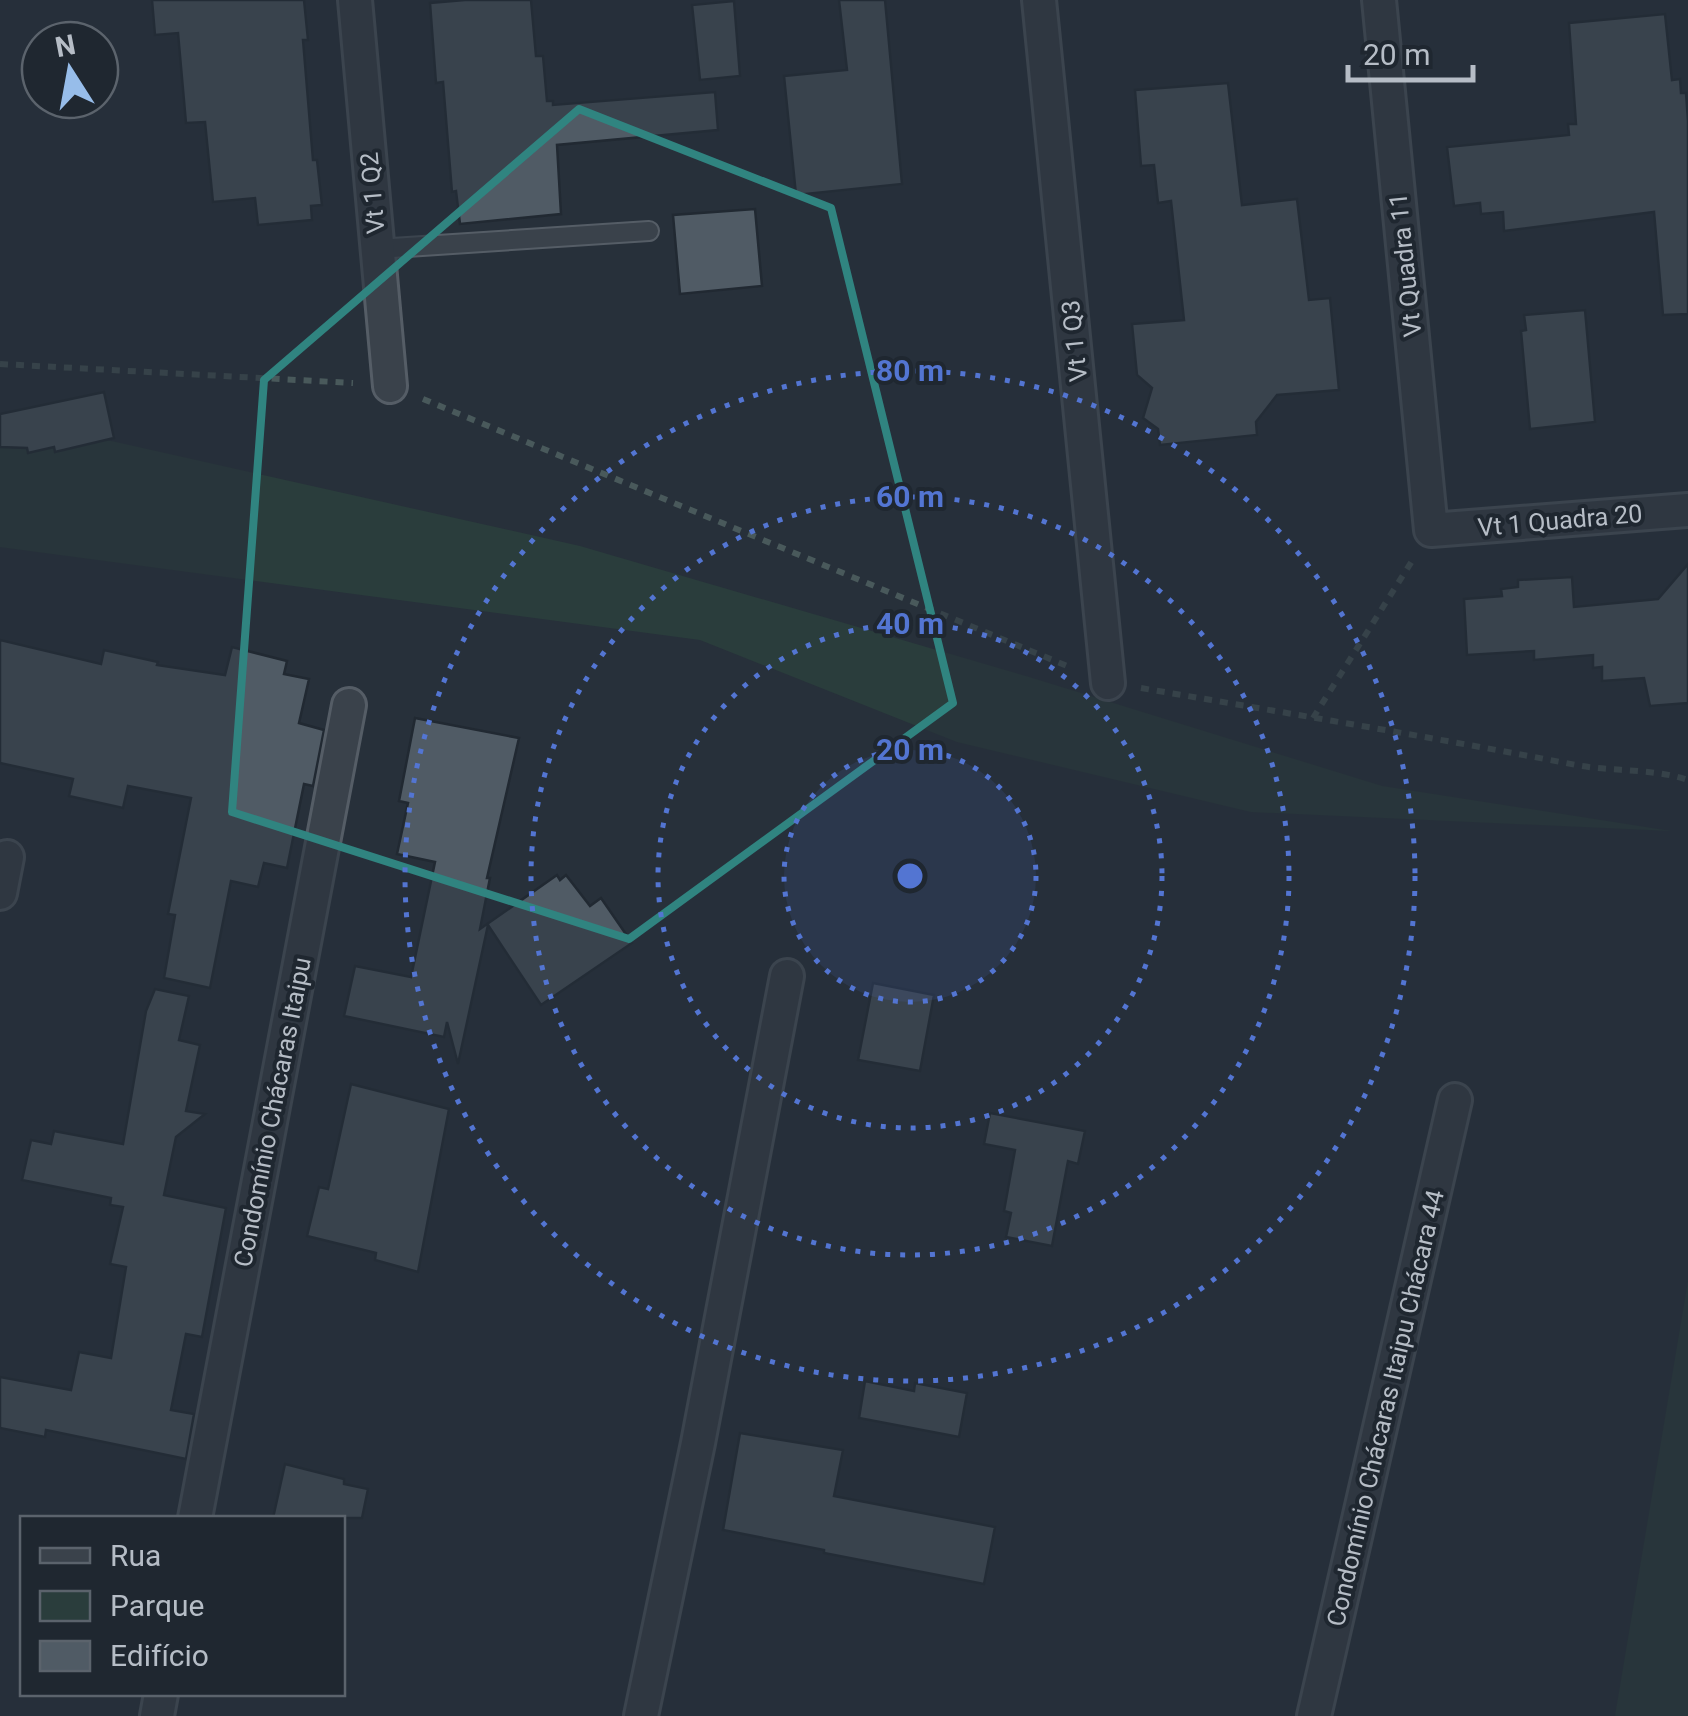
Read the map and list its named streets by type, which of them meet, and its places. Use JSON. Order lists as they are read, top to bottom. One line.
{"streets":{"street":["Vt 1 Q2","Vt Quadra 11","Vt 1 Q3","Vt 1 Quadra 20","Condomínio Chácaras Itaipu","Condomínio Chácaras Itaipu Chácara 44"]},"crossings":[["Vt Quadra 11","Vt 1 Quadra 20"]],"legend":["Rua","Parque","Edifício"],"scale_bar":"20 m","north":"top","rings":["80 m","60 m","40 m","20 m"]}
